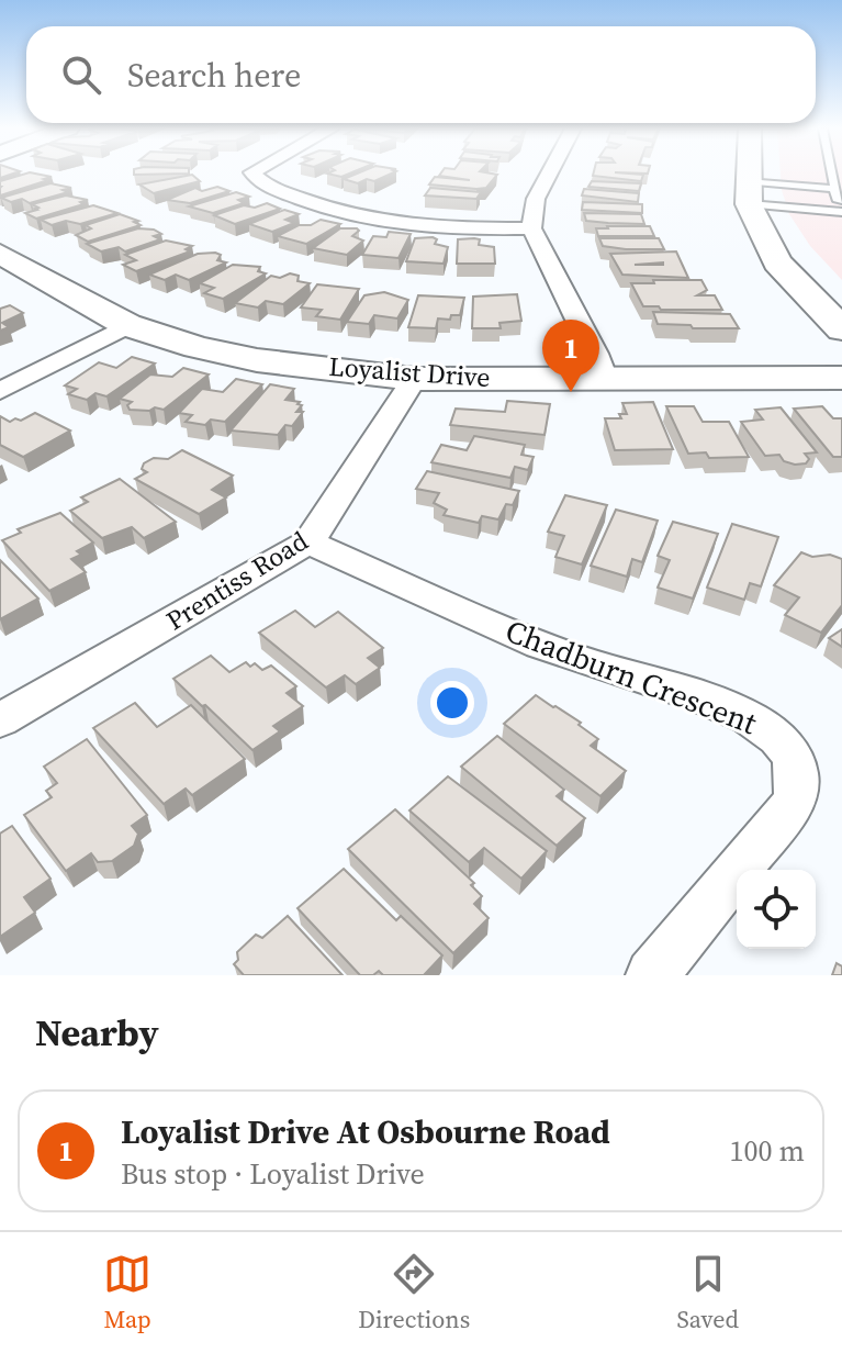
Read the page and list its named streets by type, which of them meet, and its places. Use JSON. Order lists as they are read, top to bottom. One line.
{"streets":{"street":["Loyalist Drive","Prentiss Road","Chadburn Crescent"]},"crossings":[["Loyalist Drive","Prentiss Road"],["Prentiss Road","Chadburn Crescent"]],"page":{"search":"Search here","pins":"1","heading":"Nearby","list":[{"mark":"1","name":"Loyalist Drive At Osbourne Road","note":"Bus stop · Loyalist Drive","value":"100 m"}],"nav":["Map","Directions","Saved"]}}
